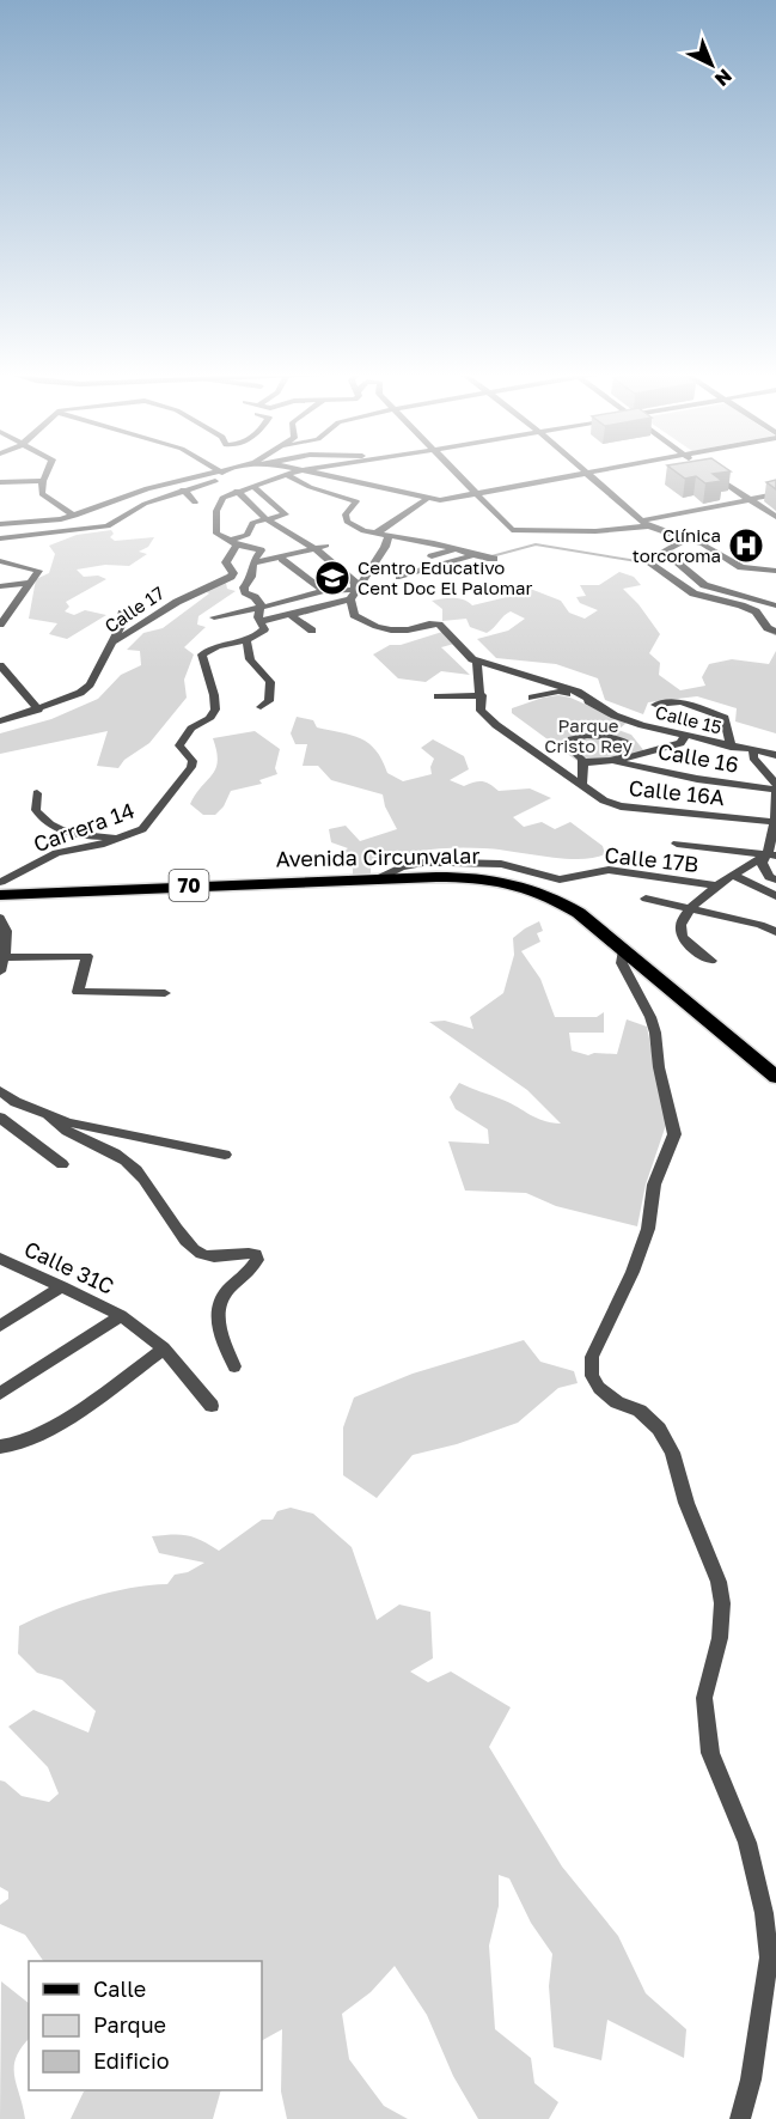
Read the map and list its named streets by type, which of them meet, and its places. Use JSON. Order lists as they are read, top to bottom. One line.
{"streets":{"main road":["Avenida Circunvalar","70"],"street":["Calle 17","Calle 15","Calle 16","Calle 16A","Carrera 14","Calle 17B","Calle 31C"]},"crossings":[["Carrera 14","Avenida Circunvalar"]],"parks":["Parque Cristo Rey"],"places":{"hospital":["Clínica torcoroma"],"school or university":["Centro Educativo Cent Doc El Palomar"]},"legend":["Calle","Parque","Edificio"],"north":"bottom right"}
